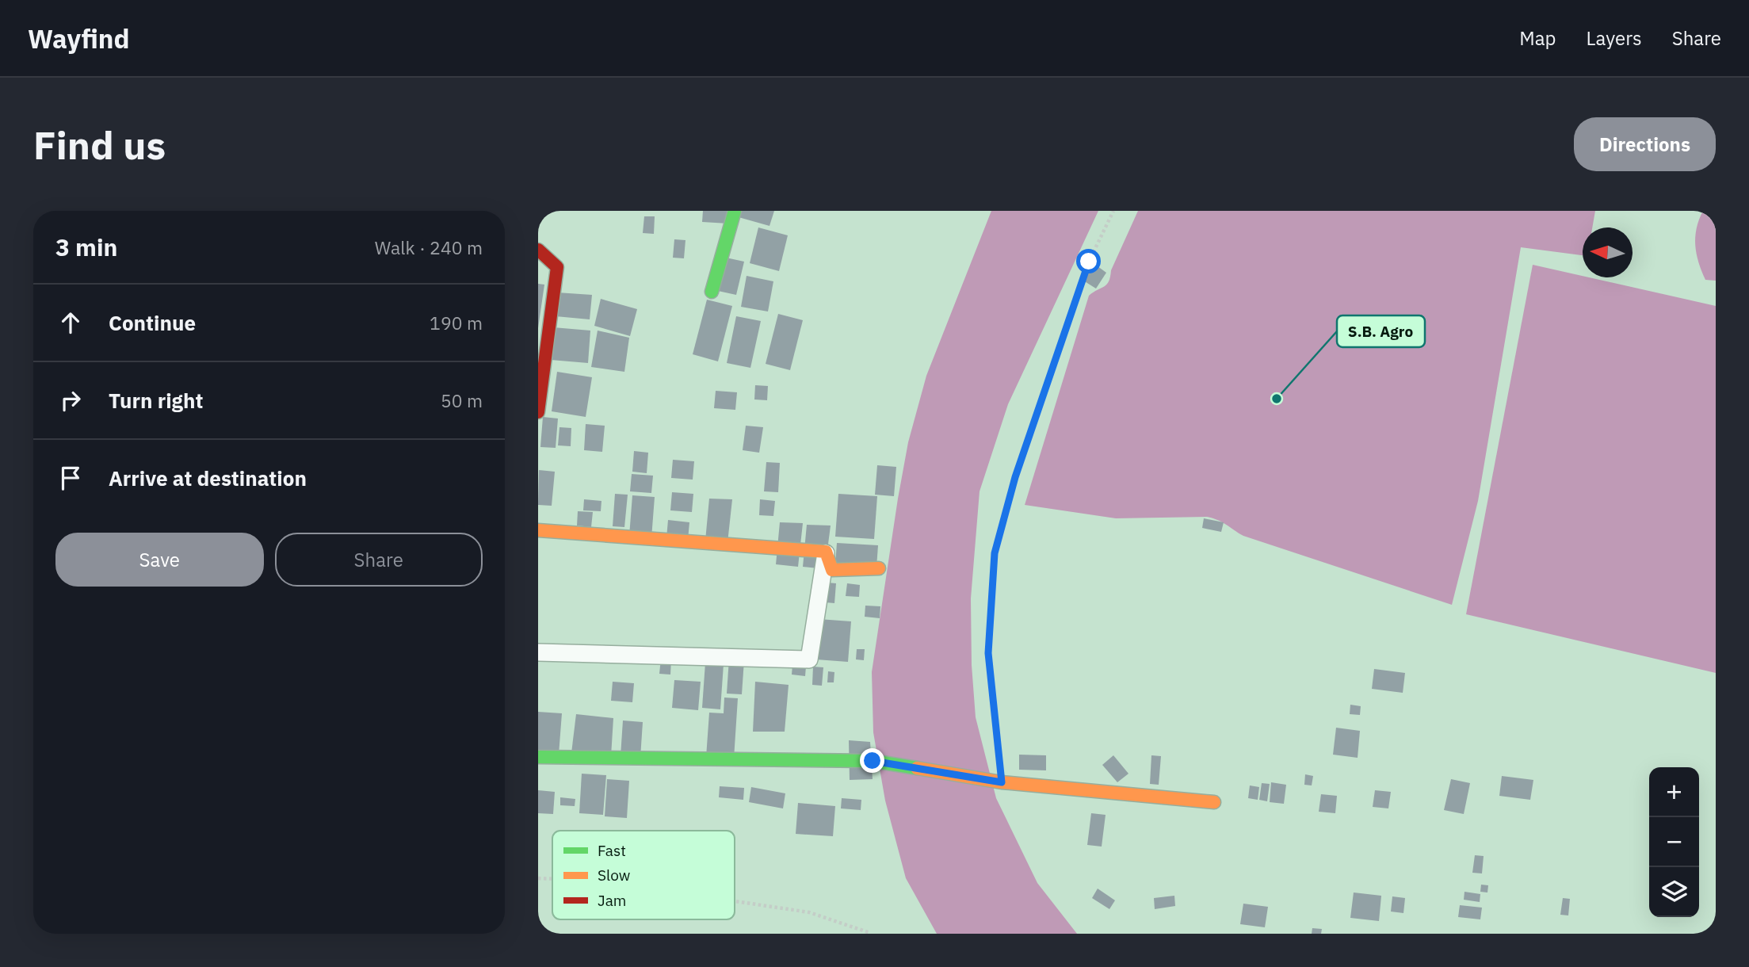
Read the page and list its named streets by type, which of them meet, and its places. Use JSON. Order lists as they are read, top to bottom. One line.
{"places":["S.B. Agro"],"legend":["Fast","Slow","Jam"],"north":"left","page":{"header":"Wayfind","nav":["Map","Layers","Share"],"buttons":["Directions",["Save","Share"]],"title":"Find us","heading":["3 min","Walk · 240 m"],"list":[["Continue","190 m"],["Turn right","50 m"],"Arrive at destination"],"map_buttons":["+","−"]}}
